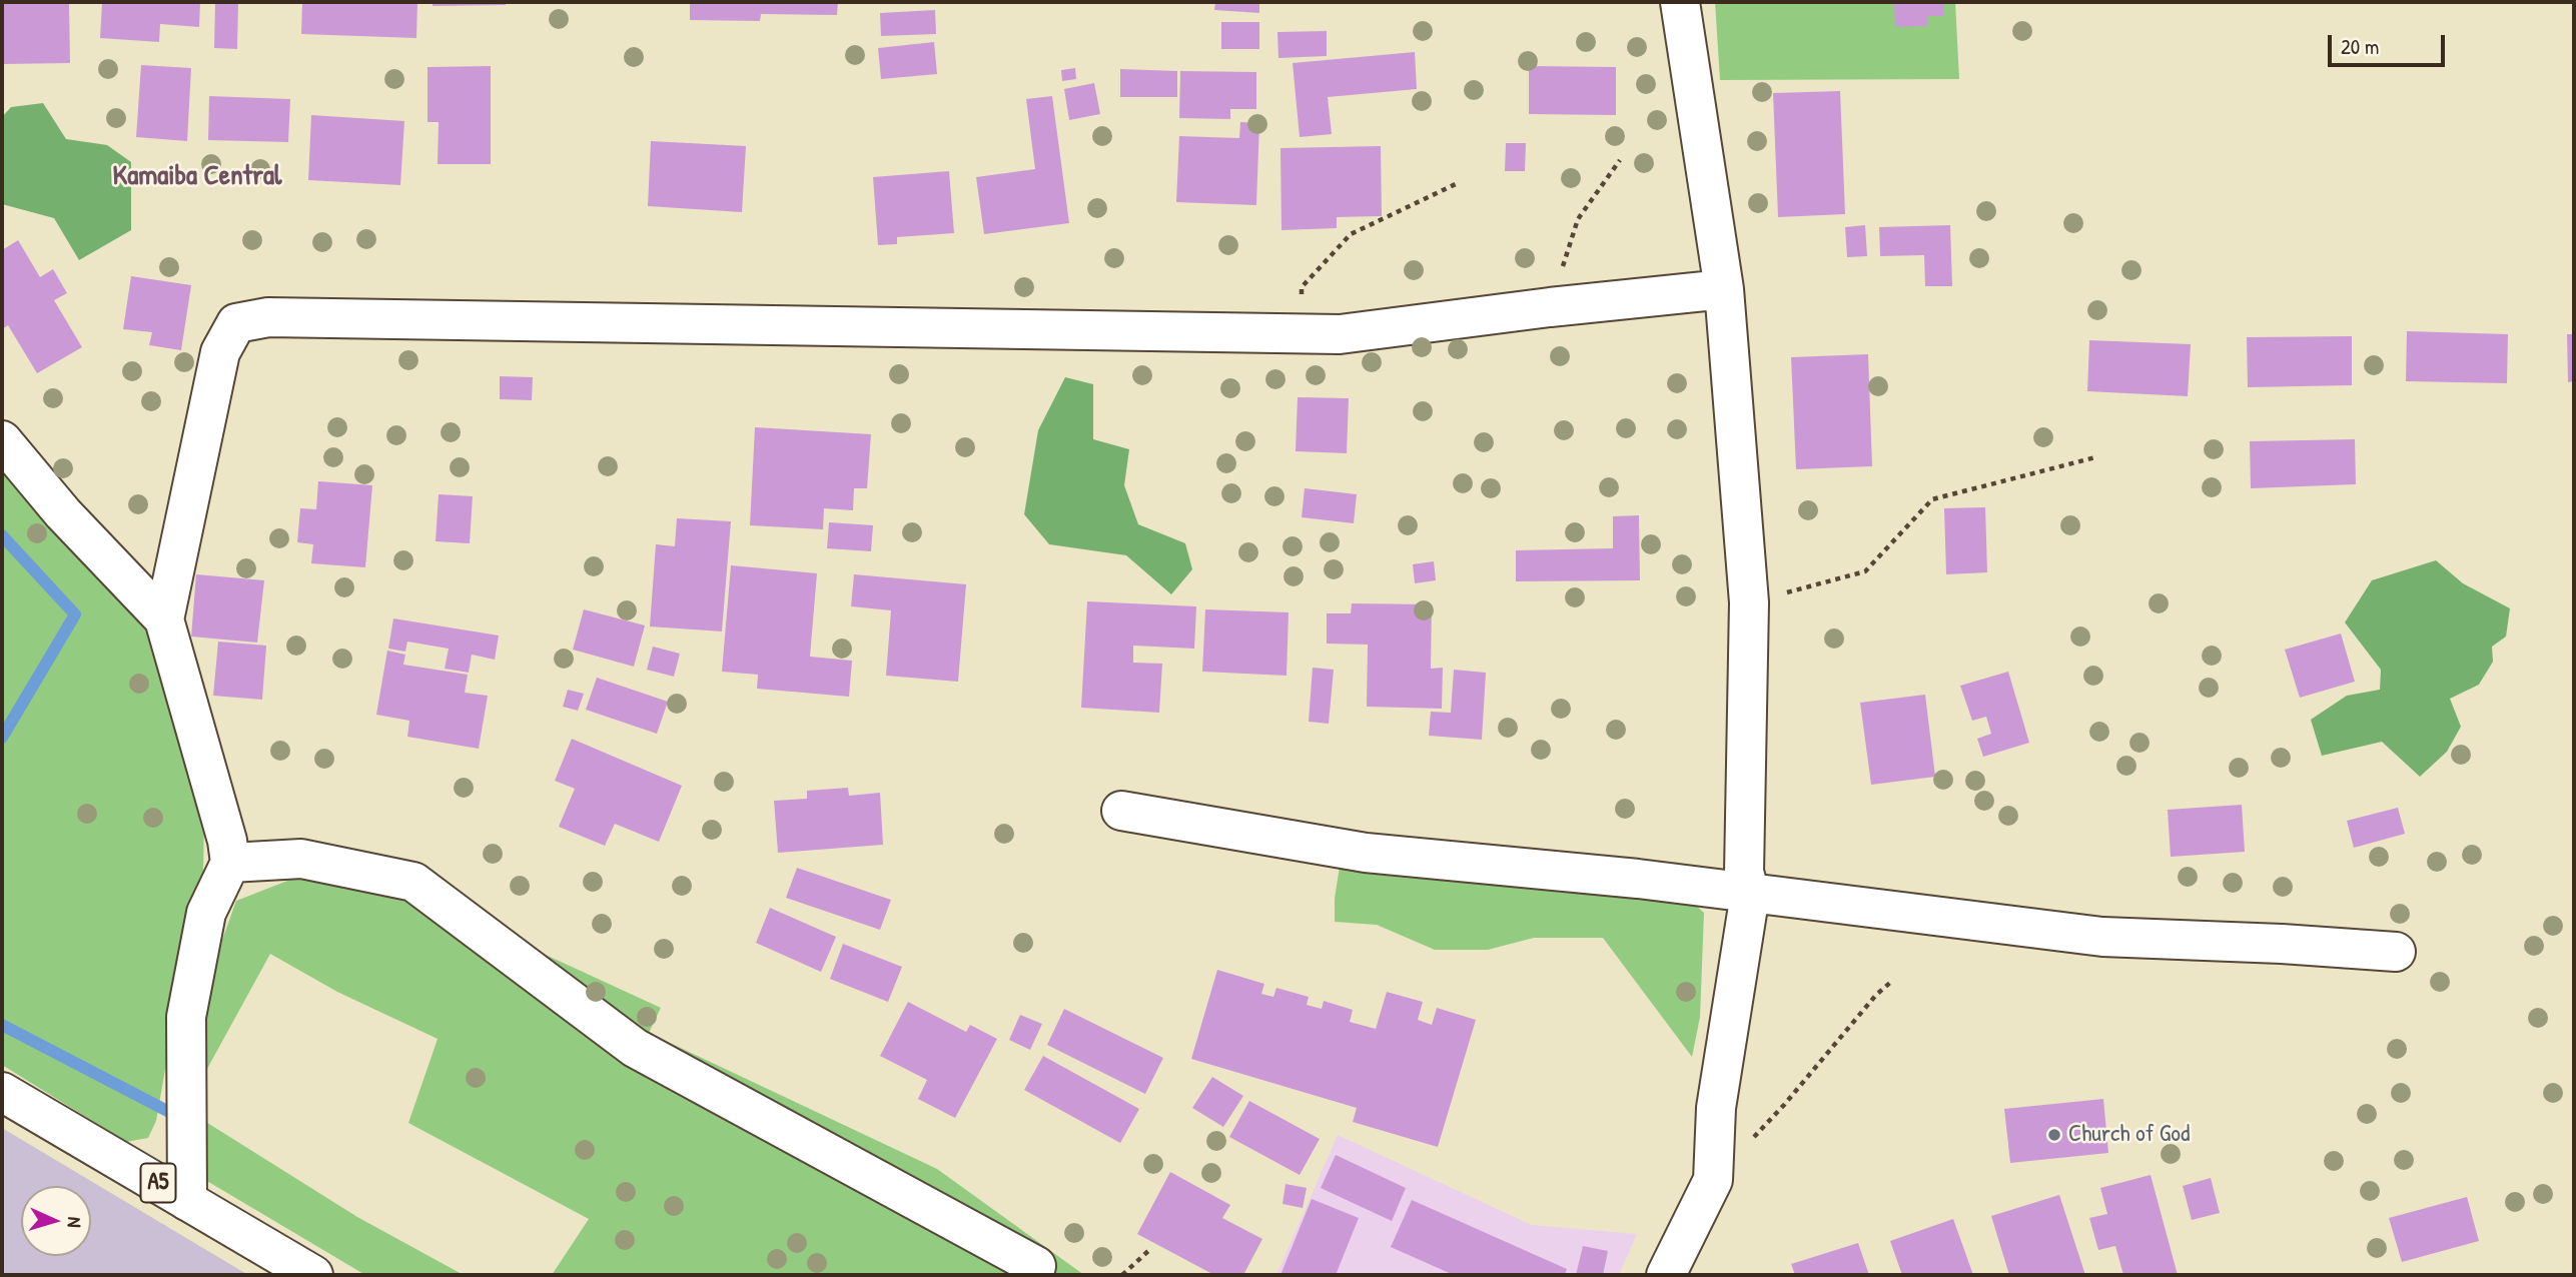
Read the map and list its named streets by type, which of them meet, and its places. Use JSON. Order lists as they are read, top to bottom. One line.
{"streets":{"main road":["A5"]},"districts":["Kamaiba Central"],"places":["Church of God"],"scale_bar":"20 m","north":"right"}
